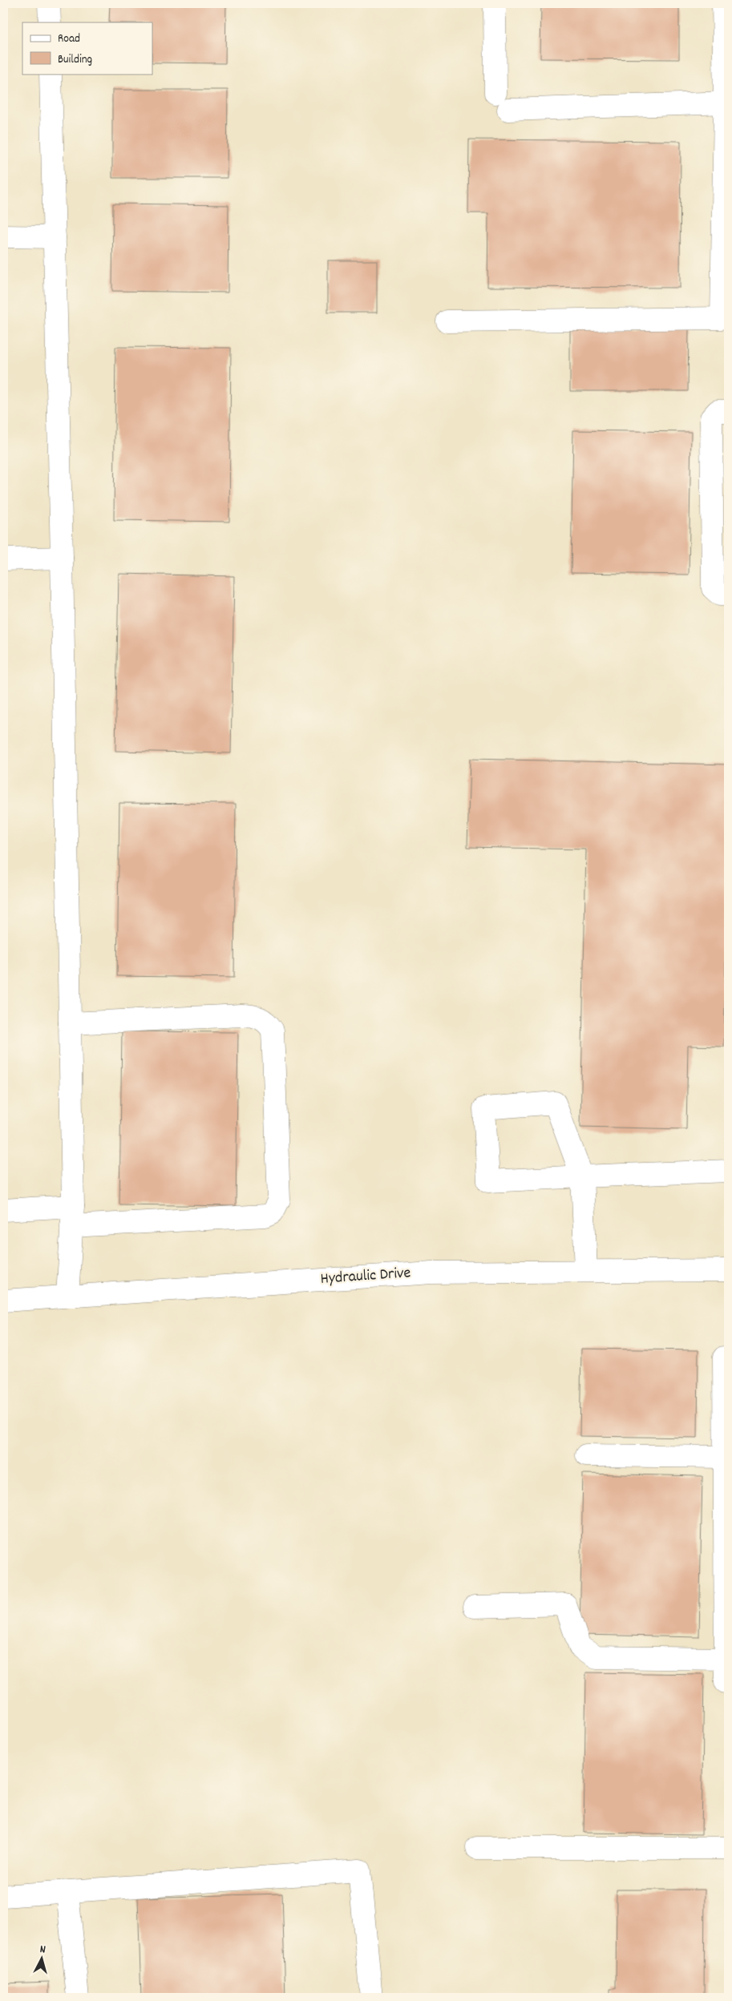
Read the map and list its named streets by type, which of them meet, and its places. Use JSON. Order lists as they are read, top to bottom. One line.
{"streets":{"street":["Hydraulic Drive"]},"legend":["Road","Building"],"north":"top"}
